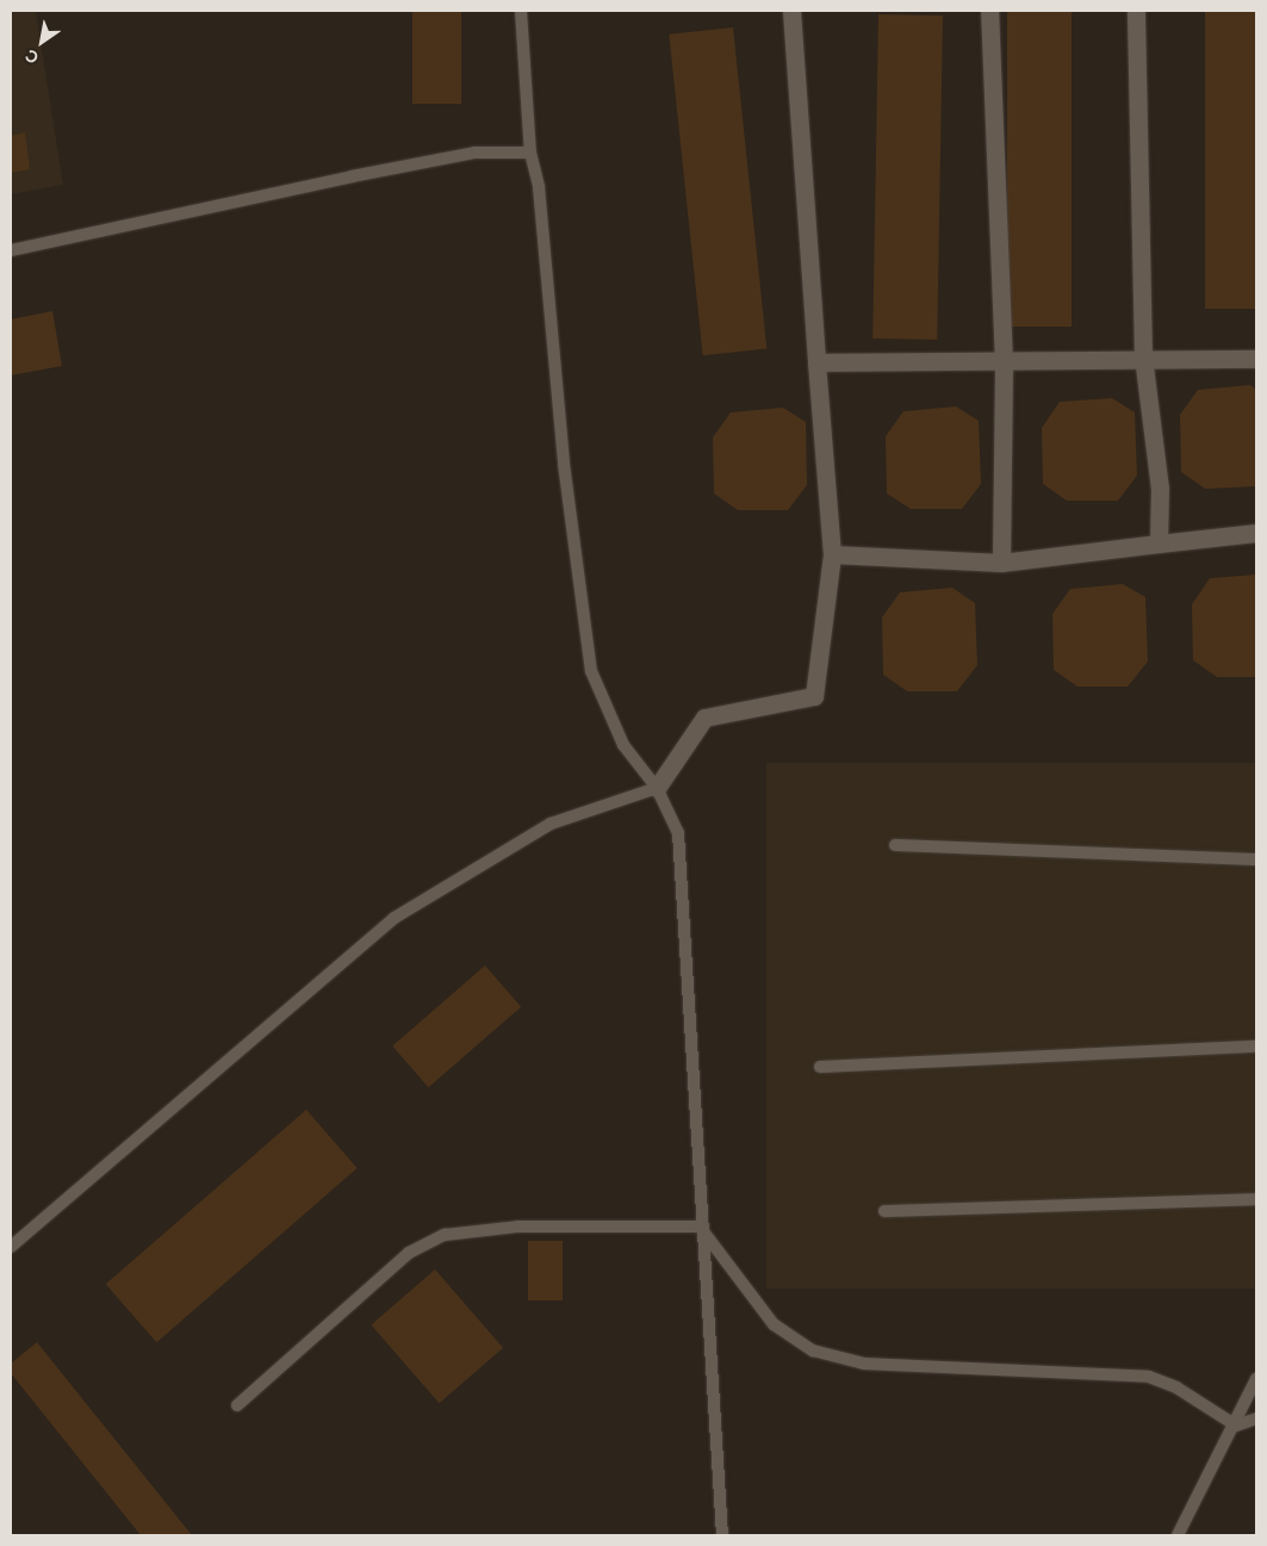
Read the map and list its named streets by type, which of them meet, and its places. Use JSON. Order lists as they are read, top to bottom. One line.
{"north":"bottom left"}
